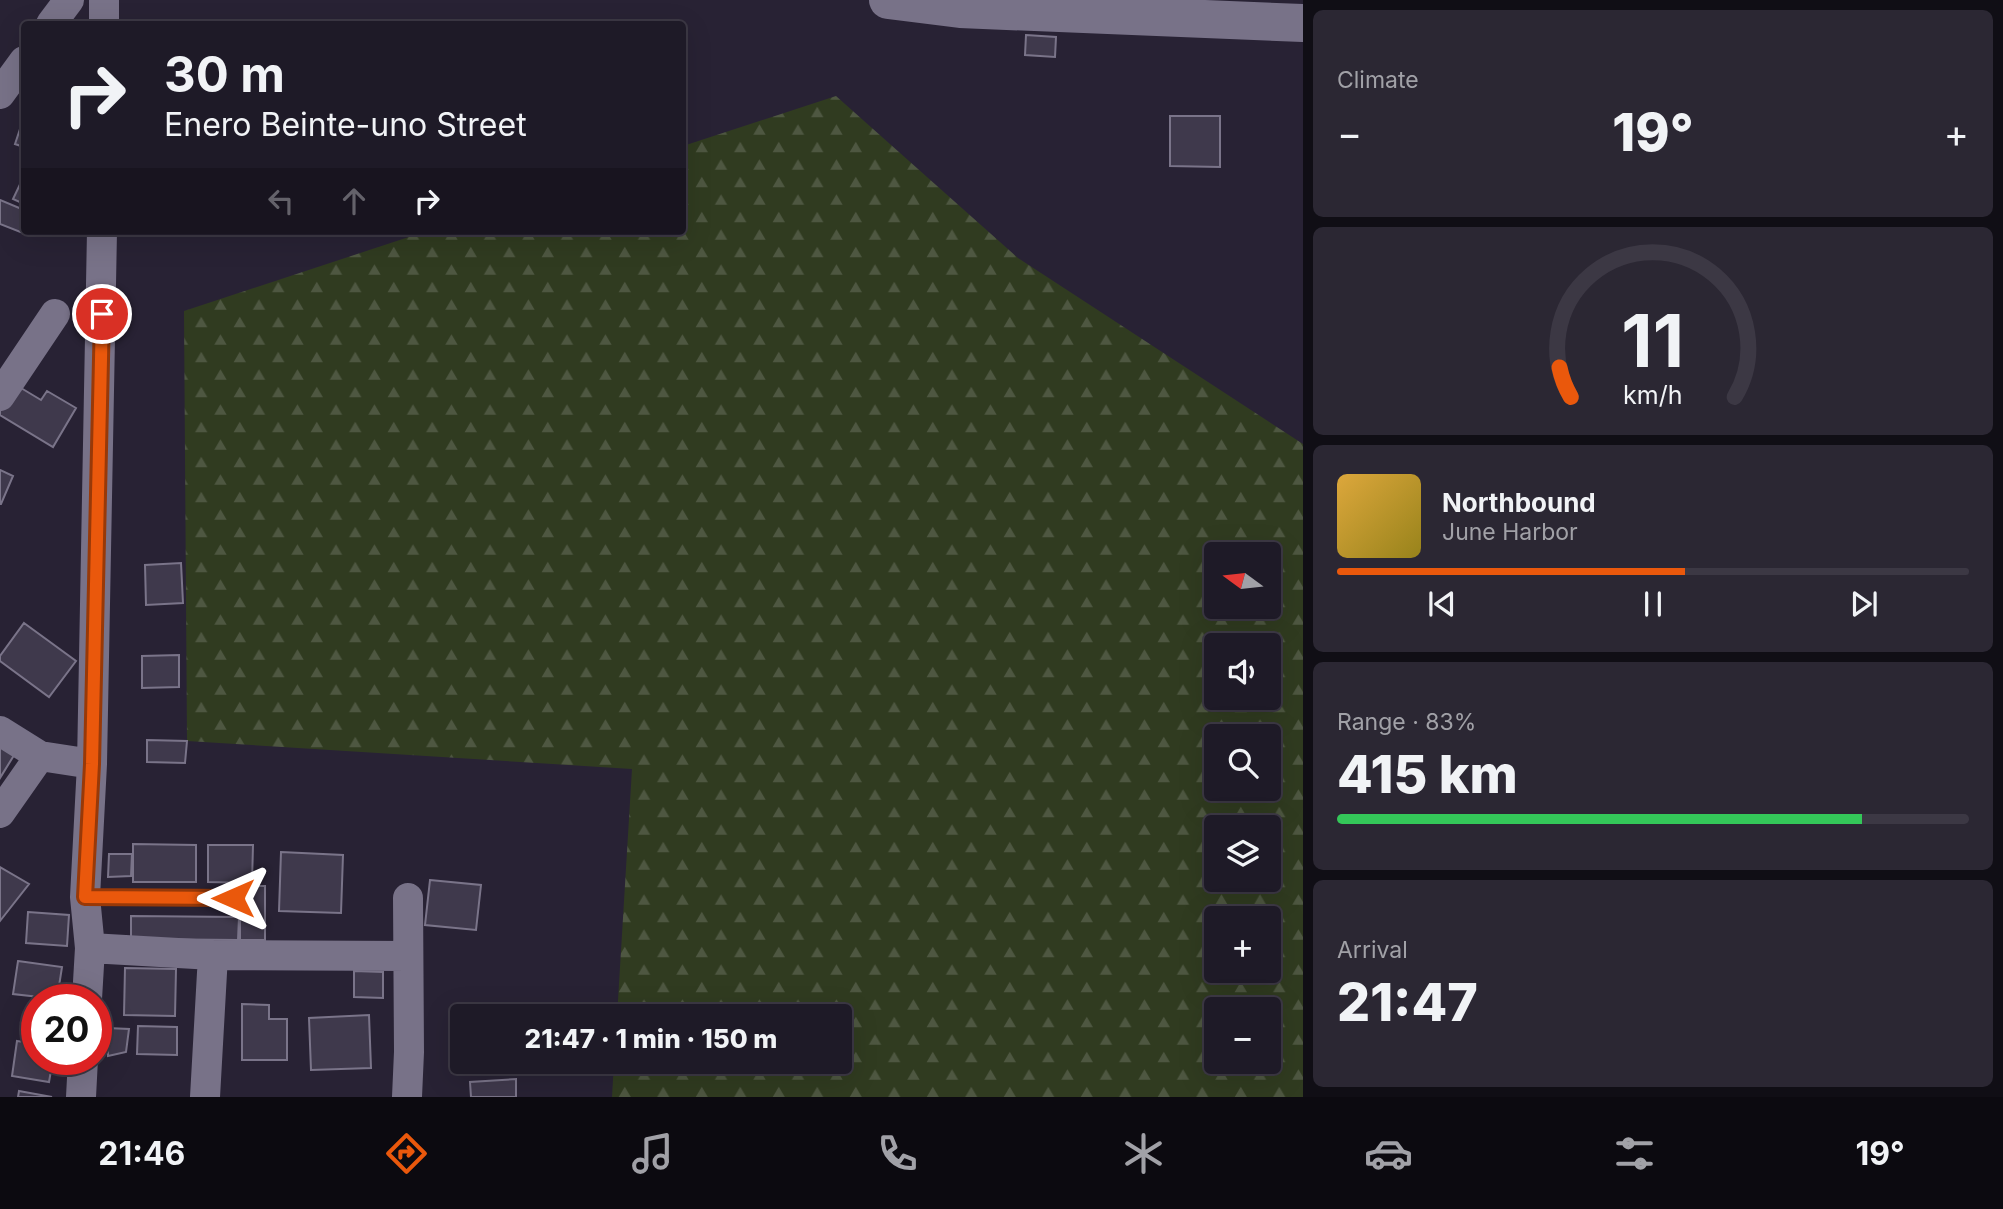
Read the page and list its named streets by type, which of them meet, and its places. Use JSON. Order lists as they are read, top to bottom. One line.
{"north":"left","page":{"tile":["Climate",["Range · 83%","415 km"],["Arrival","21:47"]],"turn":["30 m","Enero Beinte-uno Street"],"heat":["−","19°","+"],"song":["Northbound","June Harbor"],"map_buttons":["+","−"],"limit":"20","trip":"21:47 · 1 min · 150 m","tabs":["21:46","19°"],"gauge":["11","km/h"]}}
